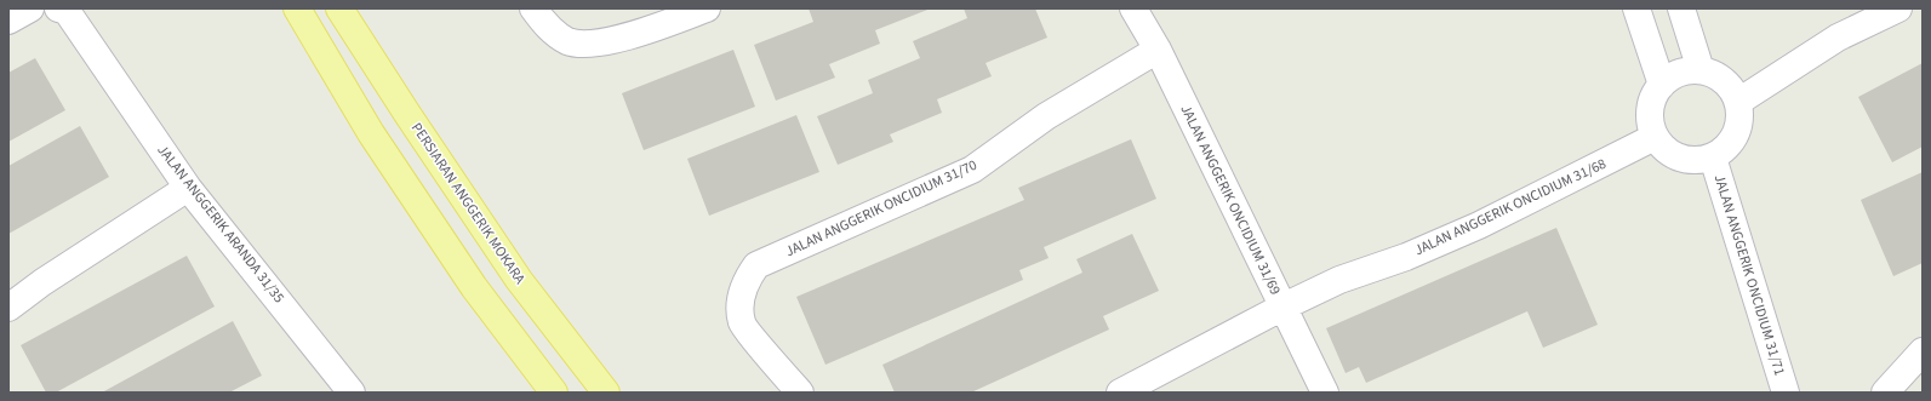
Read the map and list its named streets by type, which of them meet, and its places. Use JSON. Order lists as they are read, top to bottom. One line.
{"streets":{"main road":["PERSIARAN ANGGERIK MOKARA"],"street":["JALAN ANGGERIK ONCIDIUM 31/69","JALAN ANGGERIK ONCIDIUM 31/68","JALAN ANGGERIK ONCIDIUM 31/70","JALAN ANGGERIK ARANDA 31/35","JALAN ANGGERIK ONCIDIUM 31/71"]},"crossings":[["JALAN ANGGERIK ONCIDIUM 31/69","JALAN ANGGERIK ONCIDIUM 31/68"],["JALAN ANGGERIK ONCIDIUM 31/69","JALAN ANGGERIK ONCIDIUM 31/70"],["JALAN ANGGERIK ONCIDIUM 31/68","JALAN ANGGERIK ONCIDIUM 31/71"]]}
